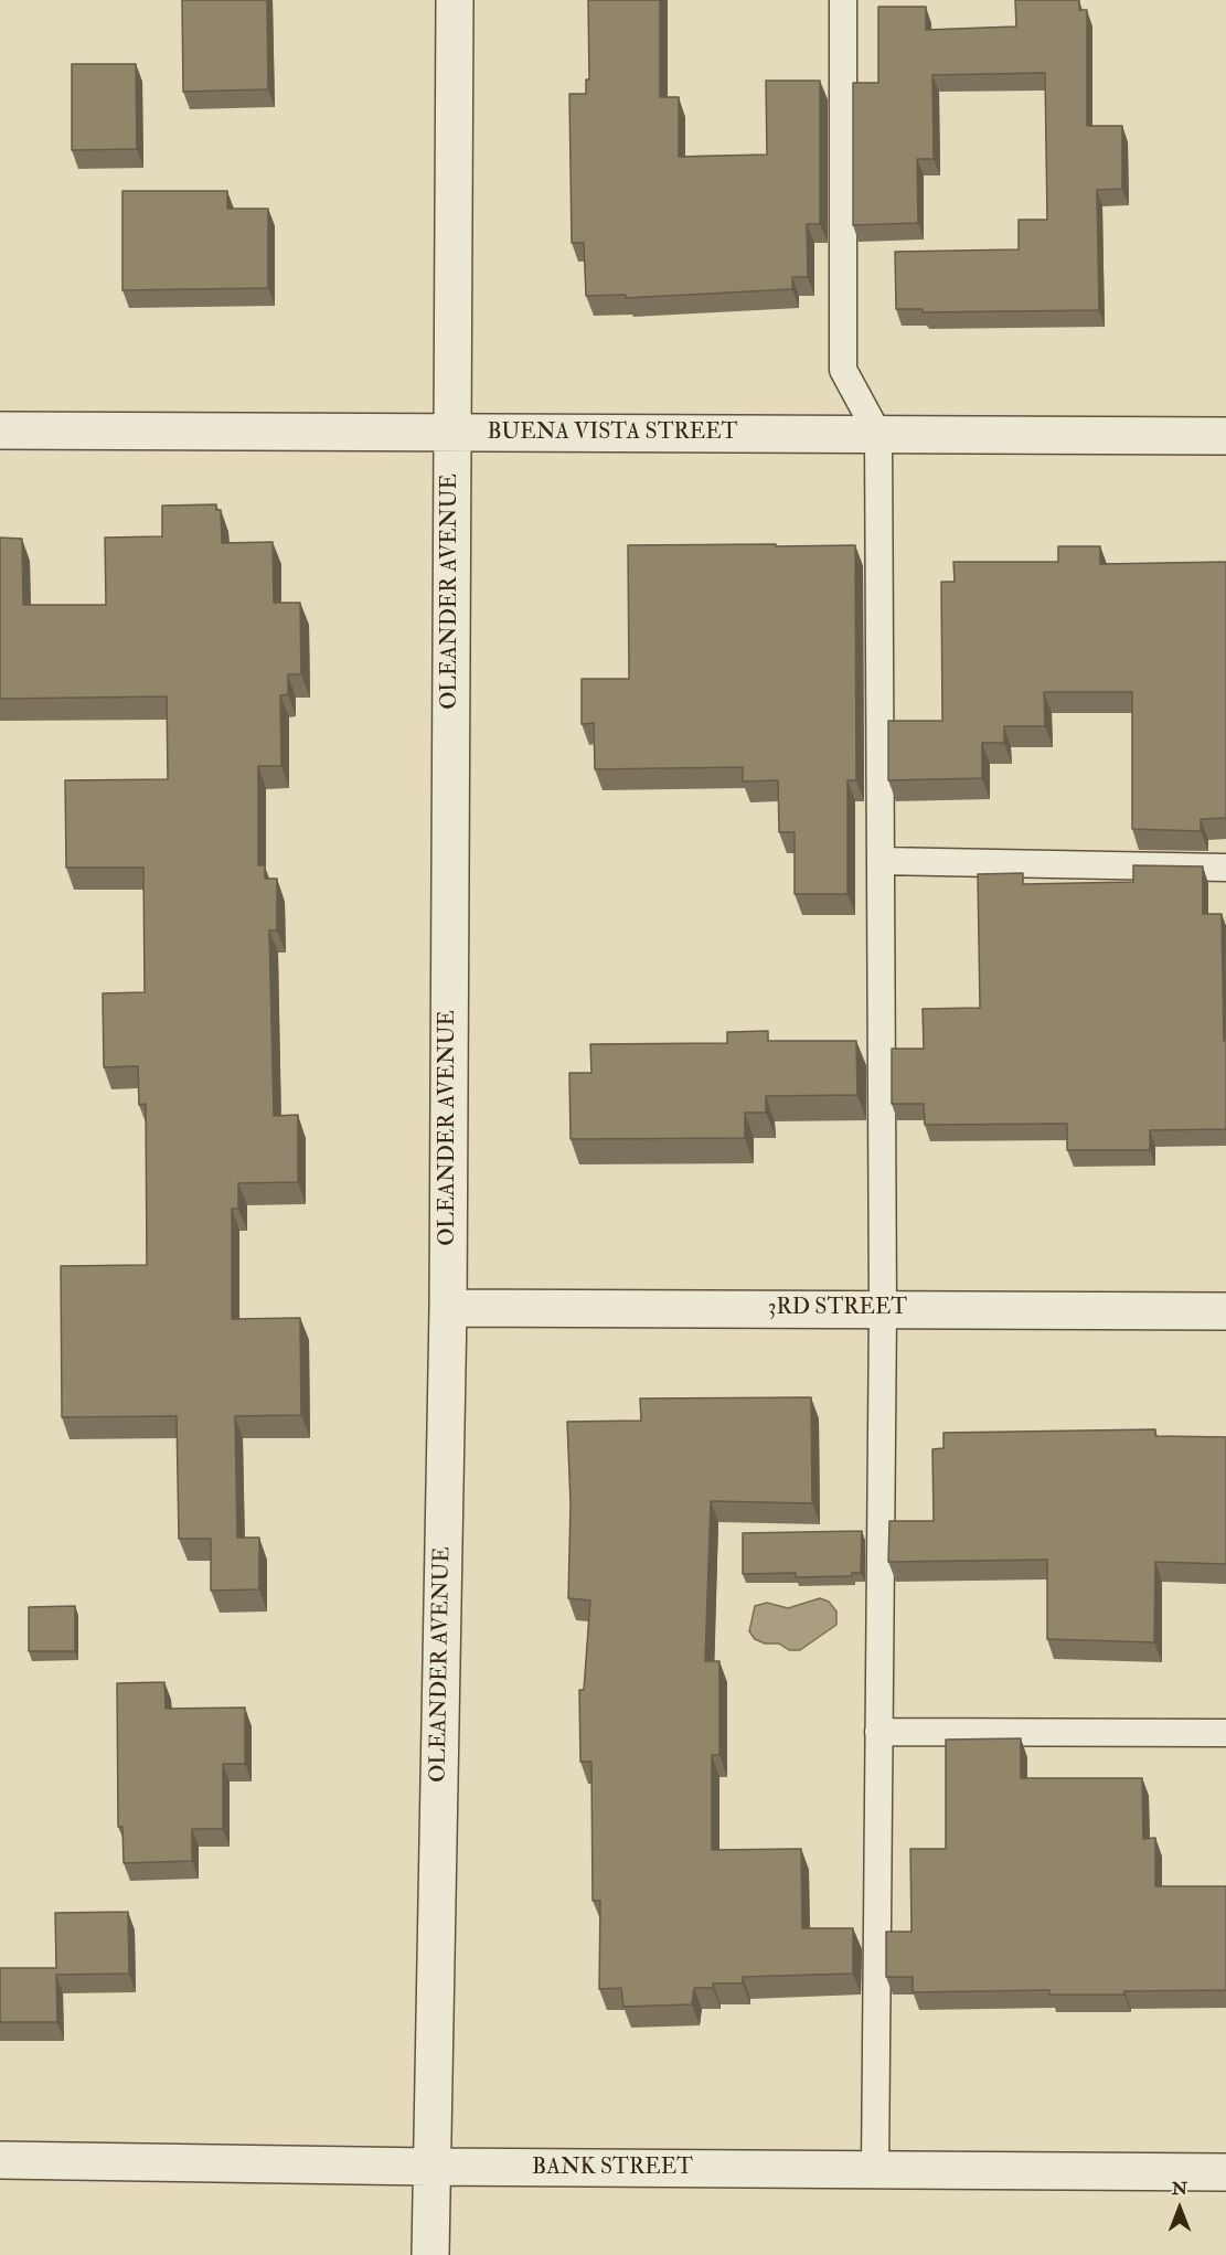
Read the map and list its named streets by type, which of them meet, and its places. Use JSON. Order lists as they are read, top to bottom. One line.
{"streets":{"street":["BUENA VISTA STREET","OLEANDER AVENUE","3RD STREET","BANK STREET"]},"crossings":[["BUENA VISTA STREET","OLEANDER AVENUE"],["OLEANDER AVENUE","3RD STREET"],["OLEANDER AVENUE","BANK STREET"]],"north":"top"}
